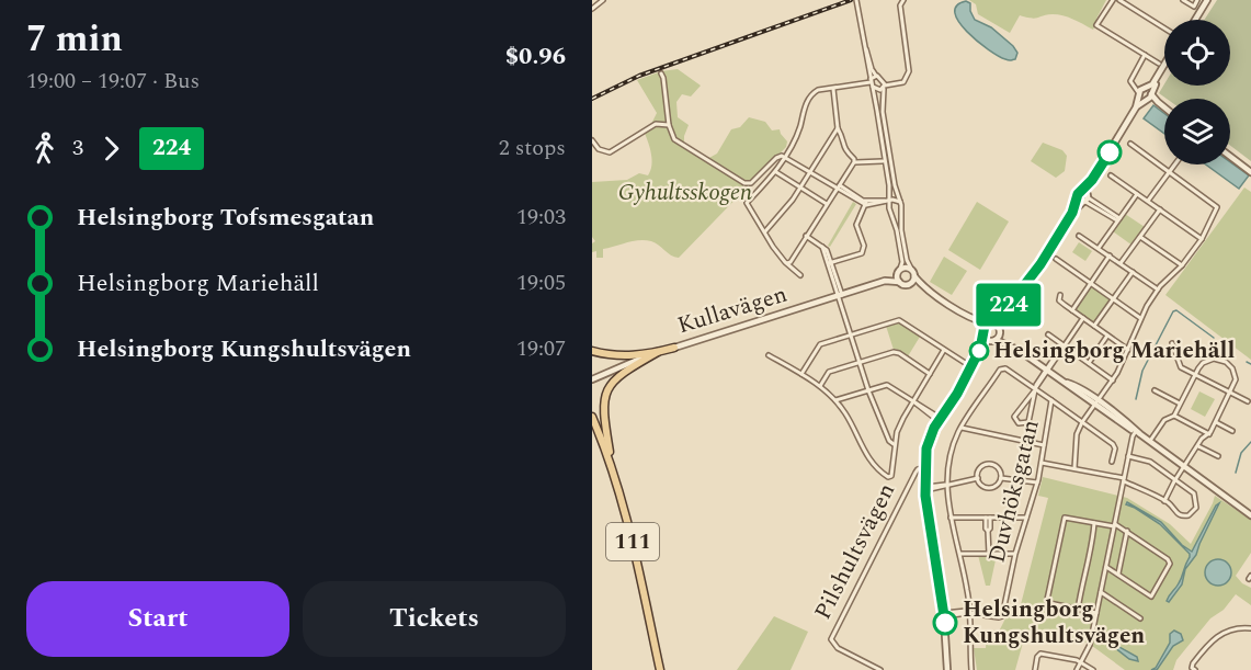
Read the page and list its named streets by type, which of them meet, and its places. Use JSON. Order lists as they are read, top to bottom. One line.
{"streets":{"main road":["111"],"street":["Kullavägen","Duvhöksgatan","Pilshultsvägen"]},"crossings":[["Kullavägen","Pilshultsvägen"],["Duvhöksgatan","Pilshultsvägen"]],"parks":["Gyhultsskogen"],"places":["Helsingborg Mariehäll","Helsingborg Kungshultsvägen"],"lines":["bus line 224"],"page":{"heading":["7 min","19:00 – 19:07 · Bus","$0.96"],"on_map":"224","legs":["3","224","2 stops"],"list":[{"name":"Helsingborg Tofsmesgatan","value":"19:03"},{"name":"Helsingborg Mariehäll","value":"19:05"},{"name":"Helsingborg Kungshultsvägen","value":"19:07"}],"buttons":["Start","Tickets"]}}
